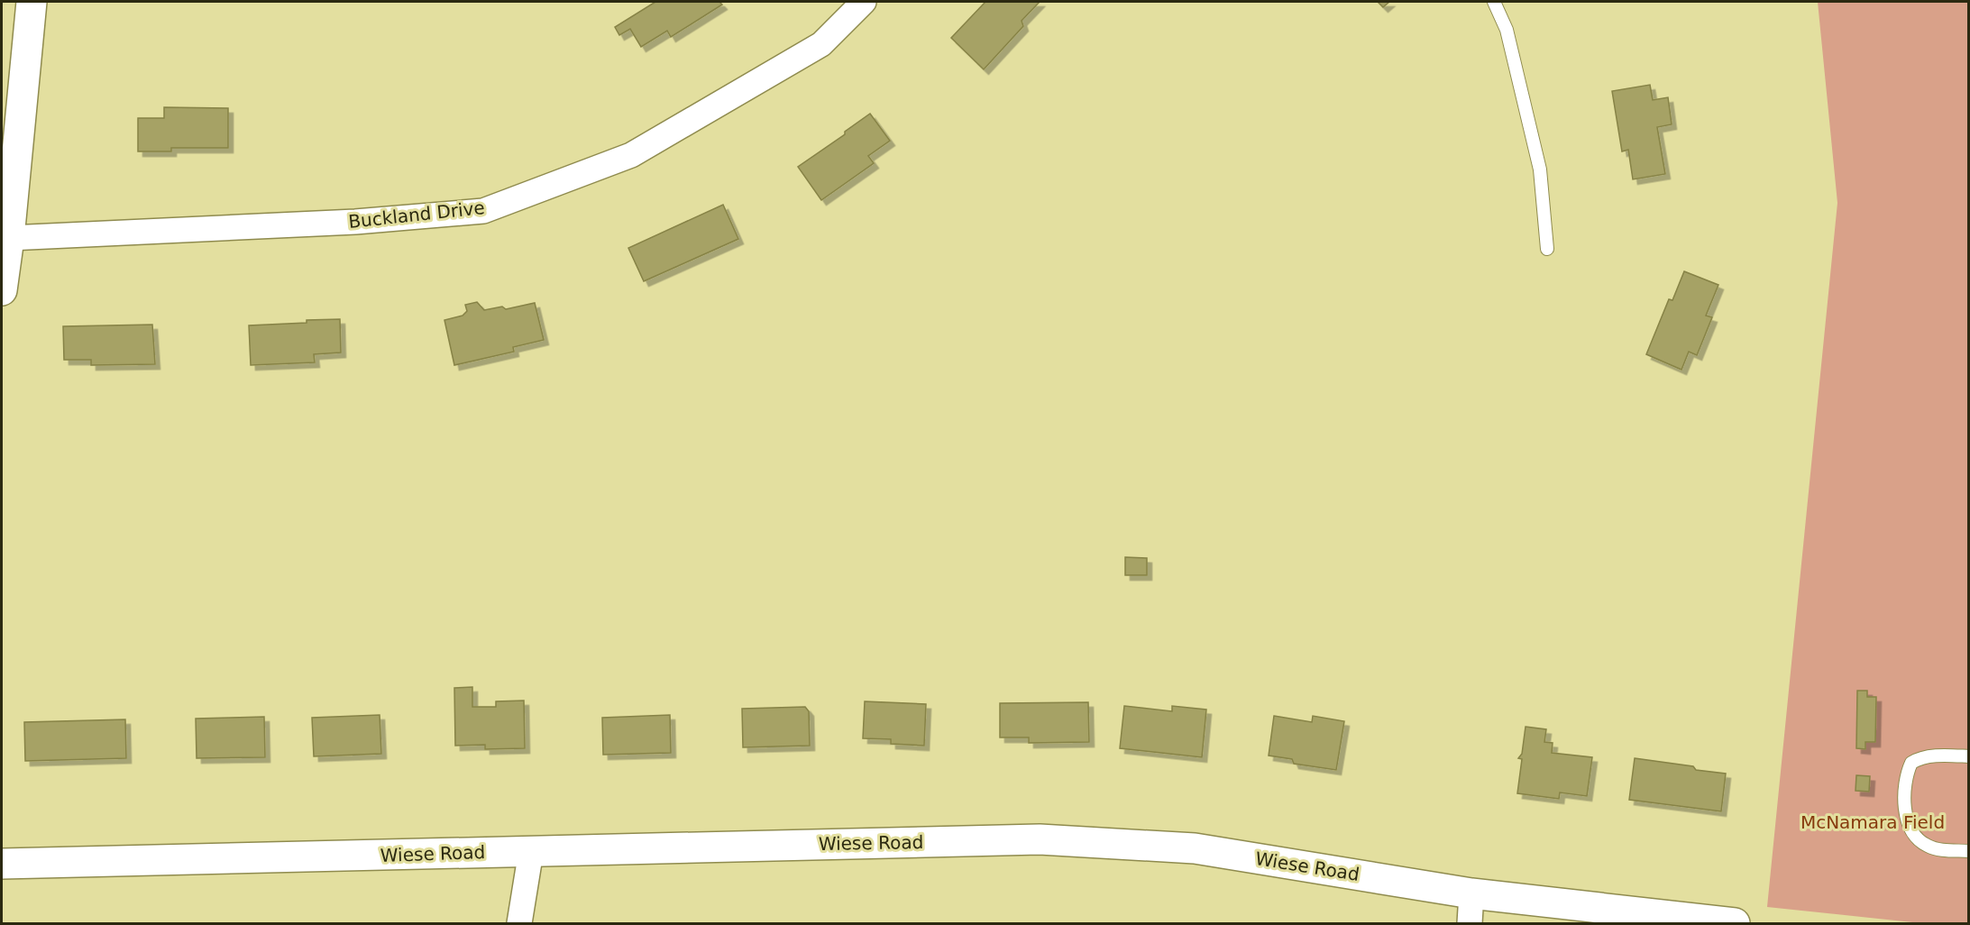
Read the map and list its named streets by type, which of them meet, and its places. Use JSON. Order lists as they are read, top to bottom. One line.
{"streets":{"street":["Buckland Drive","Wiese Road"]},"parks":["McNamara Field"]}
